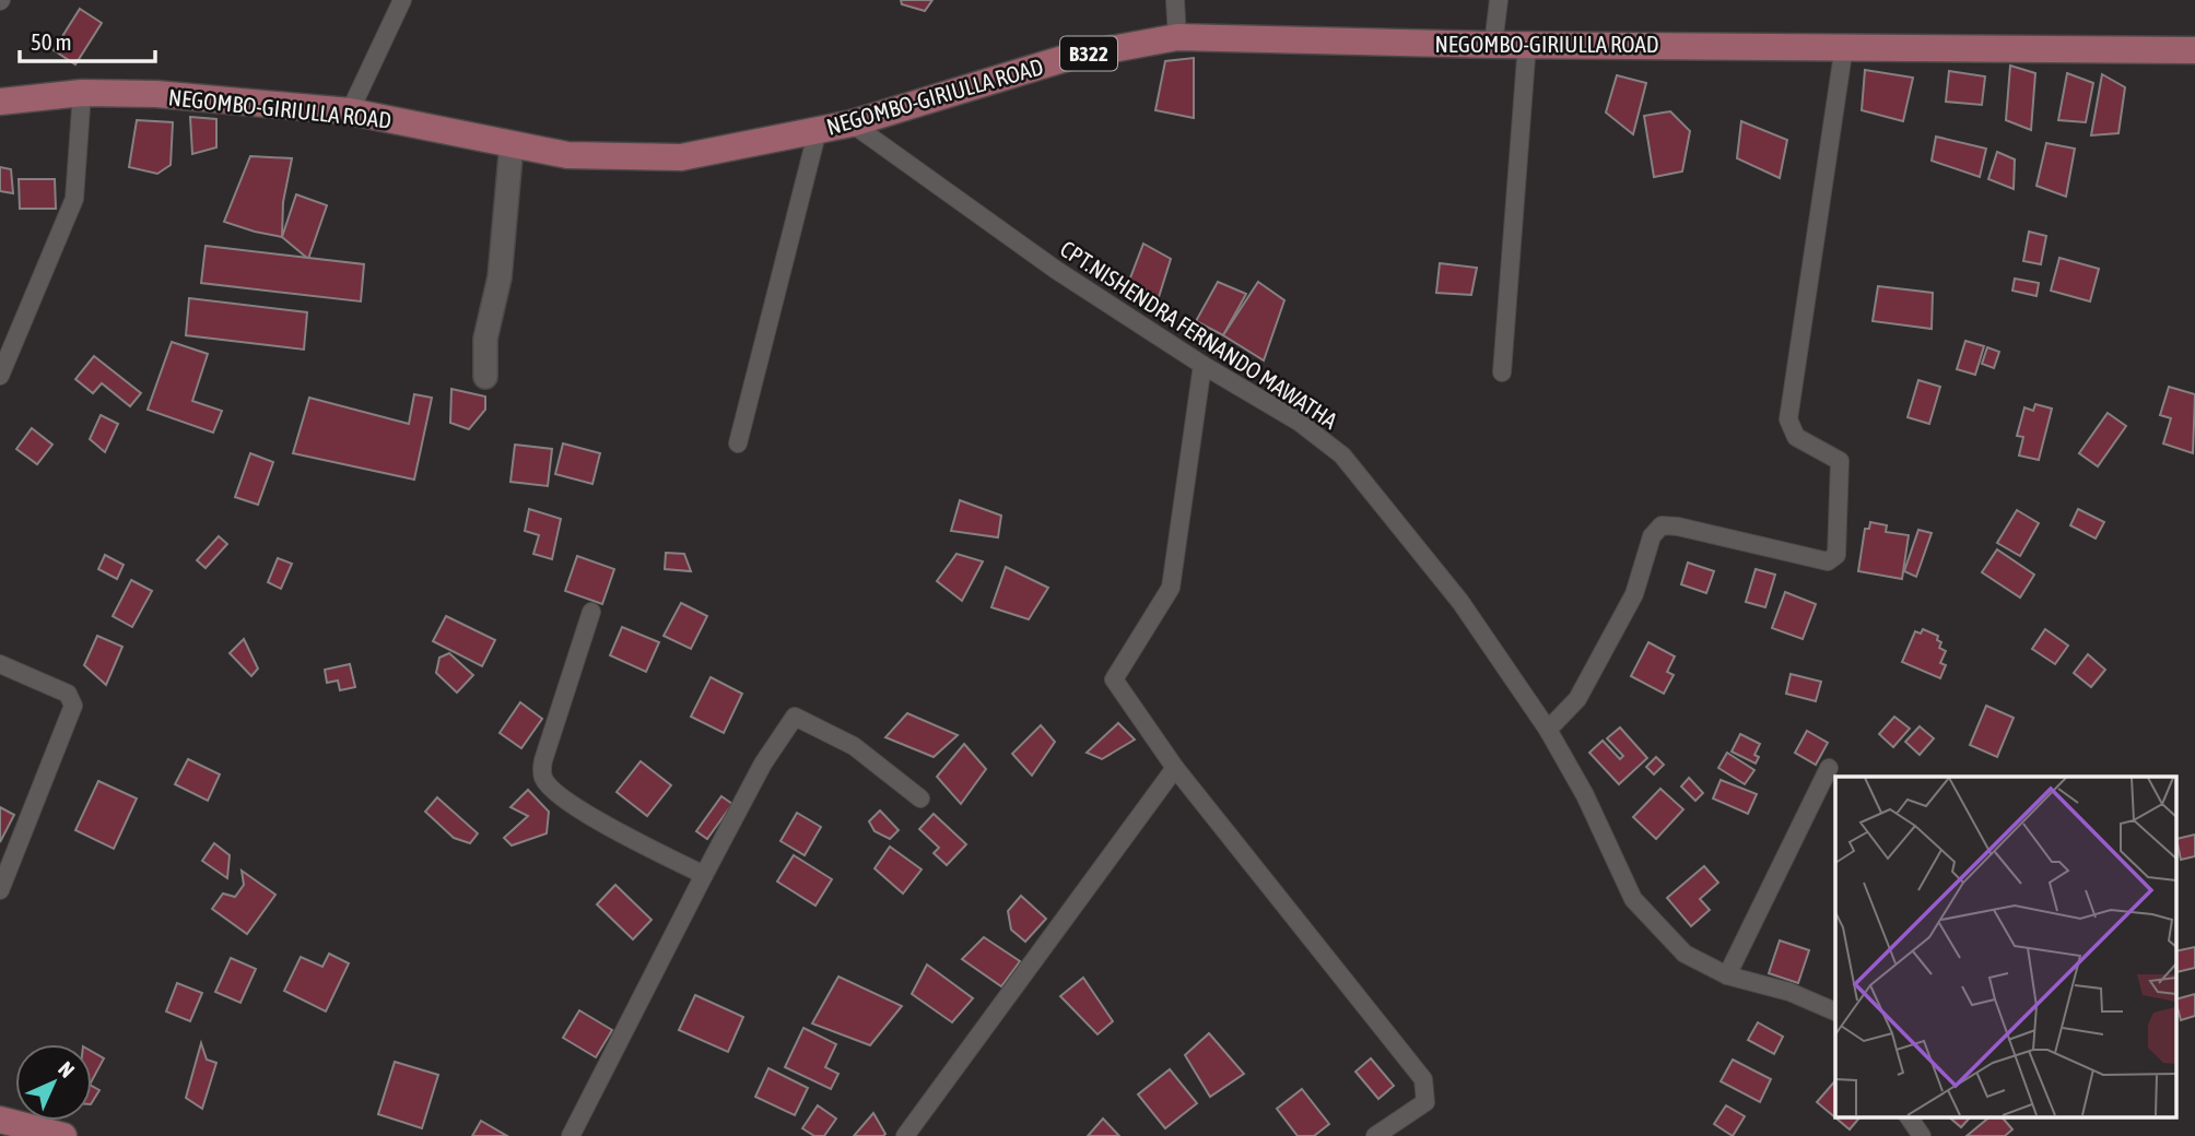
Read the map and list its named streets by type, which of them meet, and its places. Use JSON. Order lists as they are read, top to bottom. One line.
{"streets":{"main road":["NEGOMBO-GIRIULLA ROAD","B322"],"street":["CPT.NISHENDRA FERNANDO MAWATHA"]},"crossings":[["NEGOMBO-GIRIULLA ROAD","CPT.NISHENDRA FERNANDO MAWATHA"]],"scale_bar":"50 m","north":"top right"}
